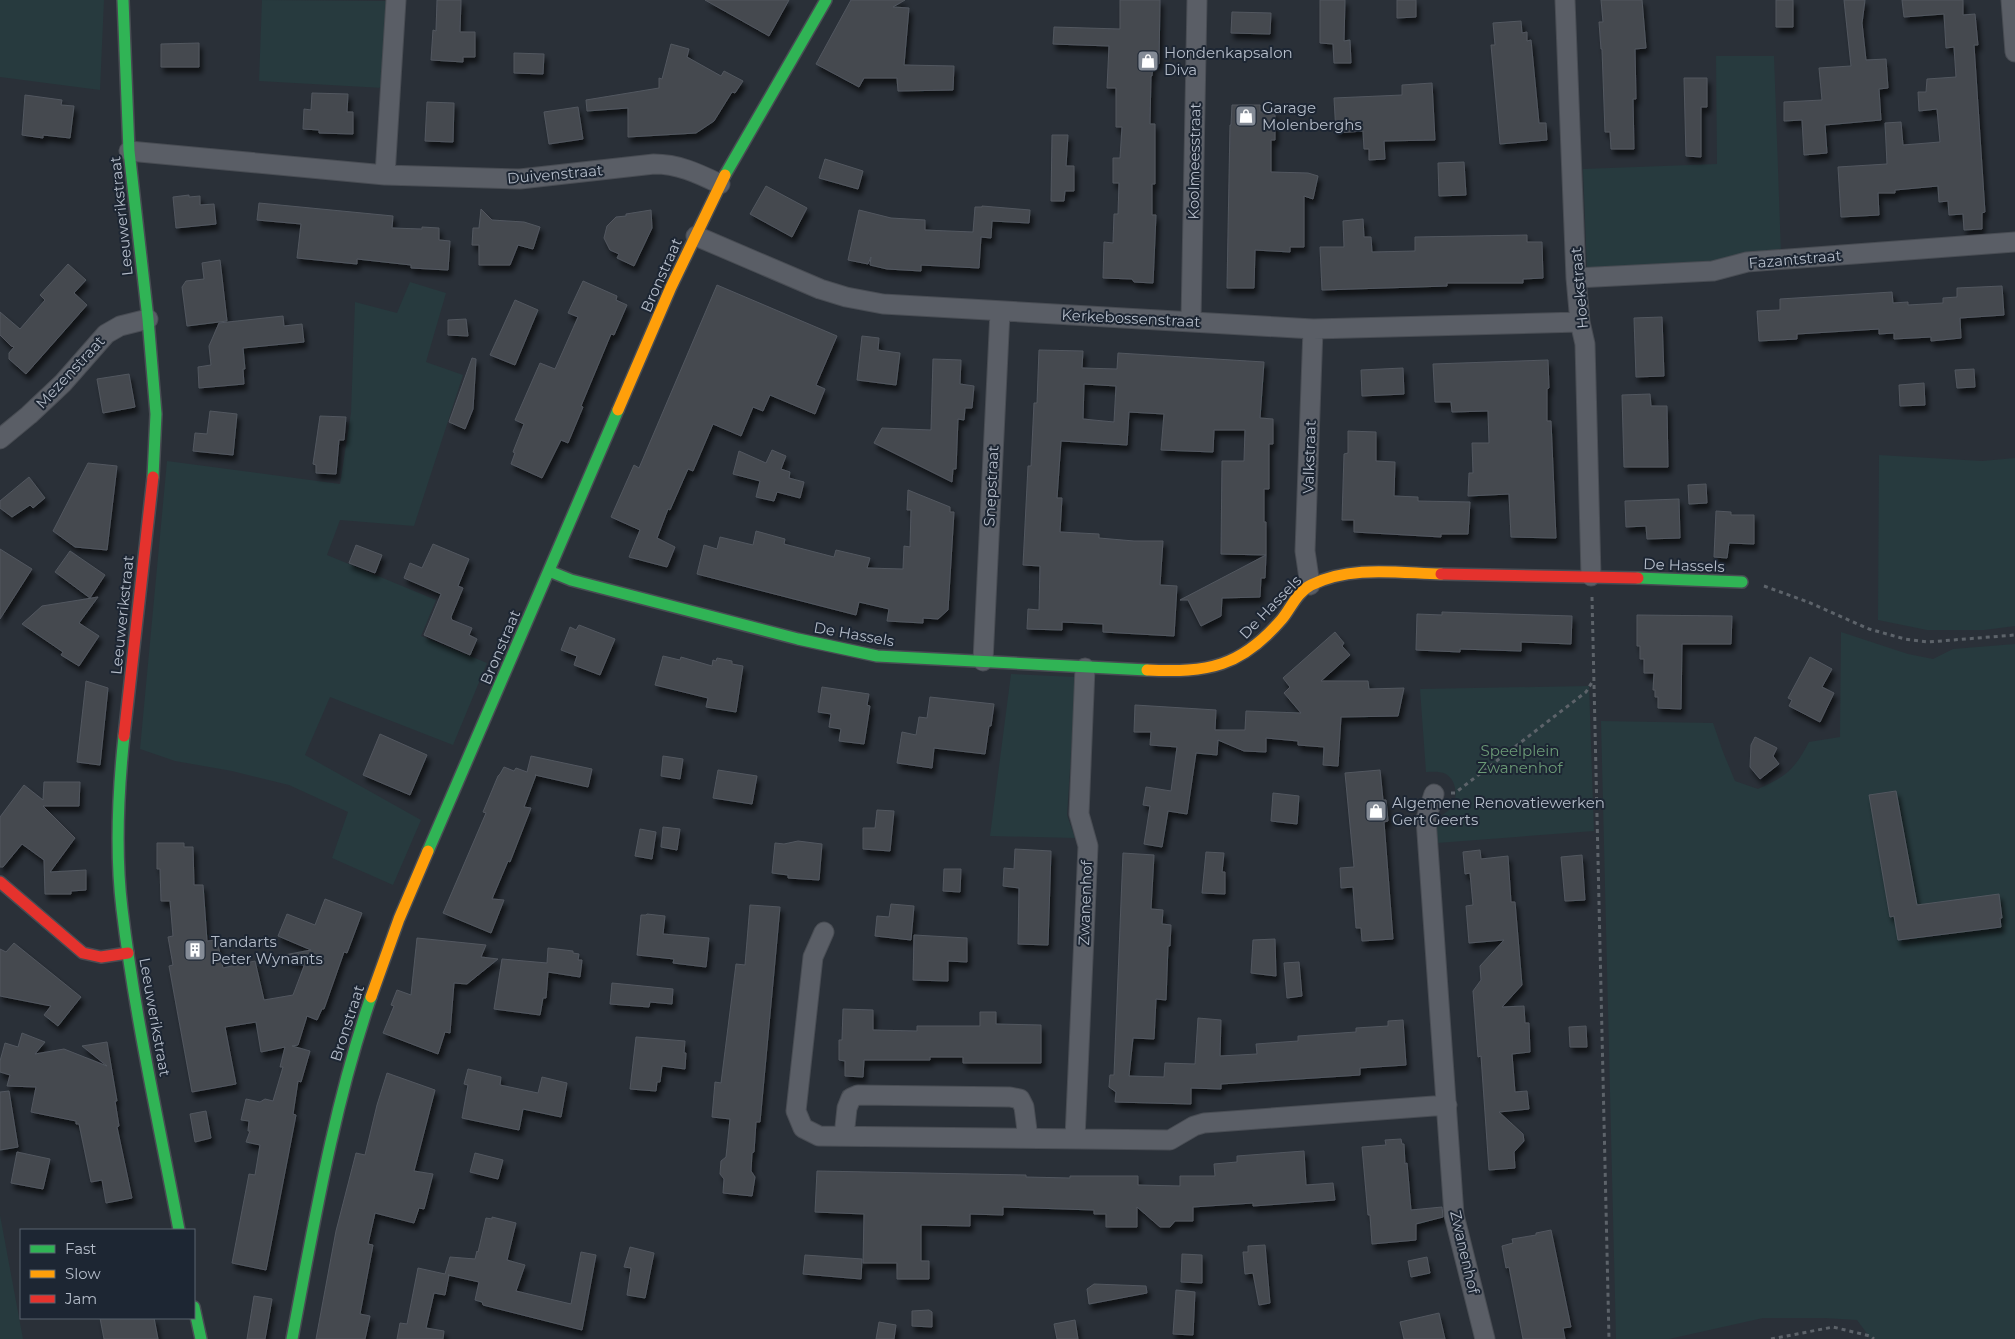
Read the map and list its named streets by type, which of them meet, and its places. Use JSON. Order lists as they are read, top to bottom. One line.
{"streets":{"street":["Koolmeesstraat","Duivenstraat","Leeuwerikstraat","Fazantstraat","Bronstraat","Hoekstraat","Kerkebossenstraat","Mezenstraat","Valkstraat","Snepstraat","De Hassels","Zwanenhof"]},"crossings":[["Koolmeesstraat","Kerkebossenstraat"],["Duivenstraat","Leeuwerikstraat"],["Duivenstraat","Bronstraat"],["Leeuwerikstraat","Mezenstraat"],["Fazantstraat","Hoekstraat"],["Bronstraat","Kerkebossenstraat"],["Bronstraat","De Hassels"],["Hoekstraat","Kerkebossenstraat"],["Hoekstraat","De Hassels"],["Kerkebossenstraat","Valkstraat"],["Kerkebossenstraat","Snepstraat"],["Valkstraat","De Hassels"],["Snepstraat","De Hassels"],["De Hassels","Zwanenhof"]],"parks":["Speelplein Zwanenhof"],"places":{"shop":["Hondenkapsalon Diva","Garage Molenberghs","Algemene Renovatiewerken Gert Geerts"],"building":["Tandarts Peter Wynants"]},"legend":["Fast","Slow","Jam"]}
